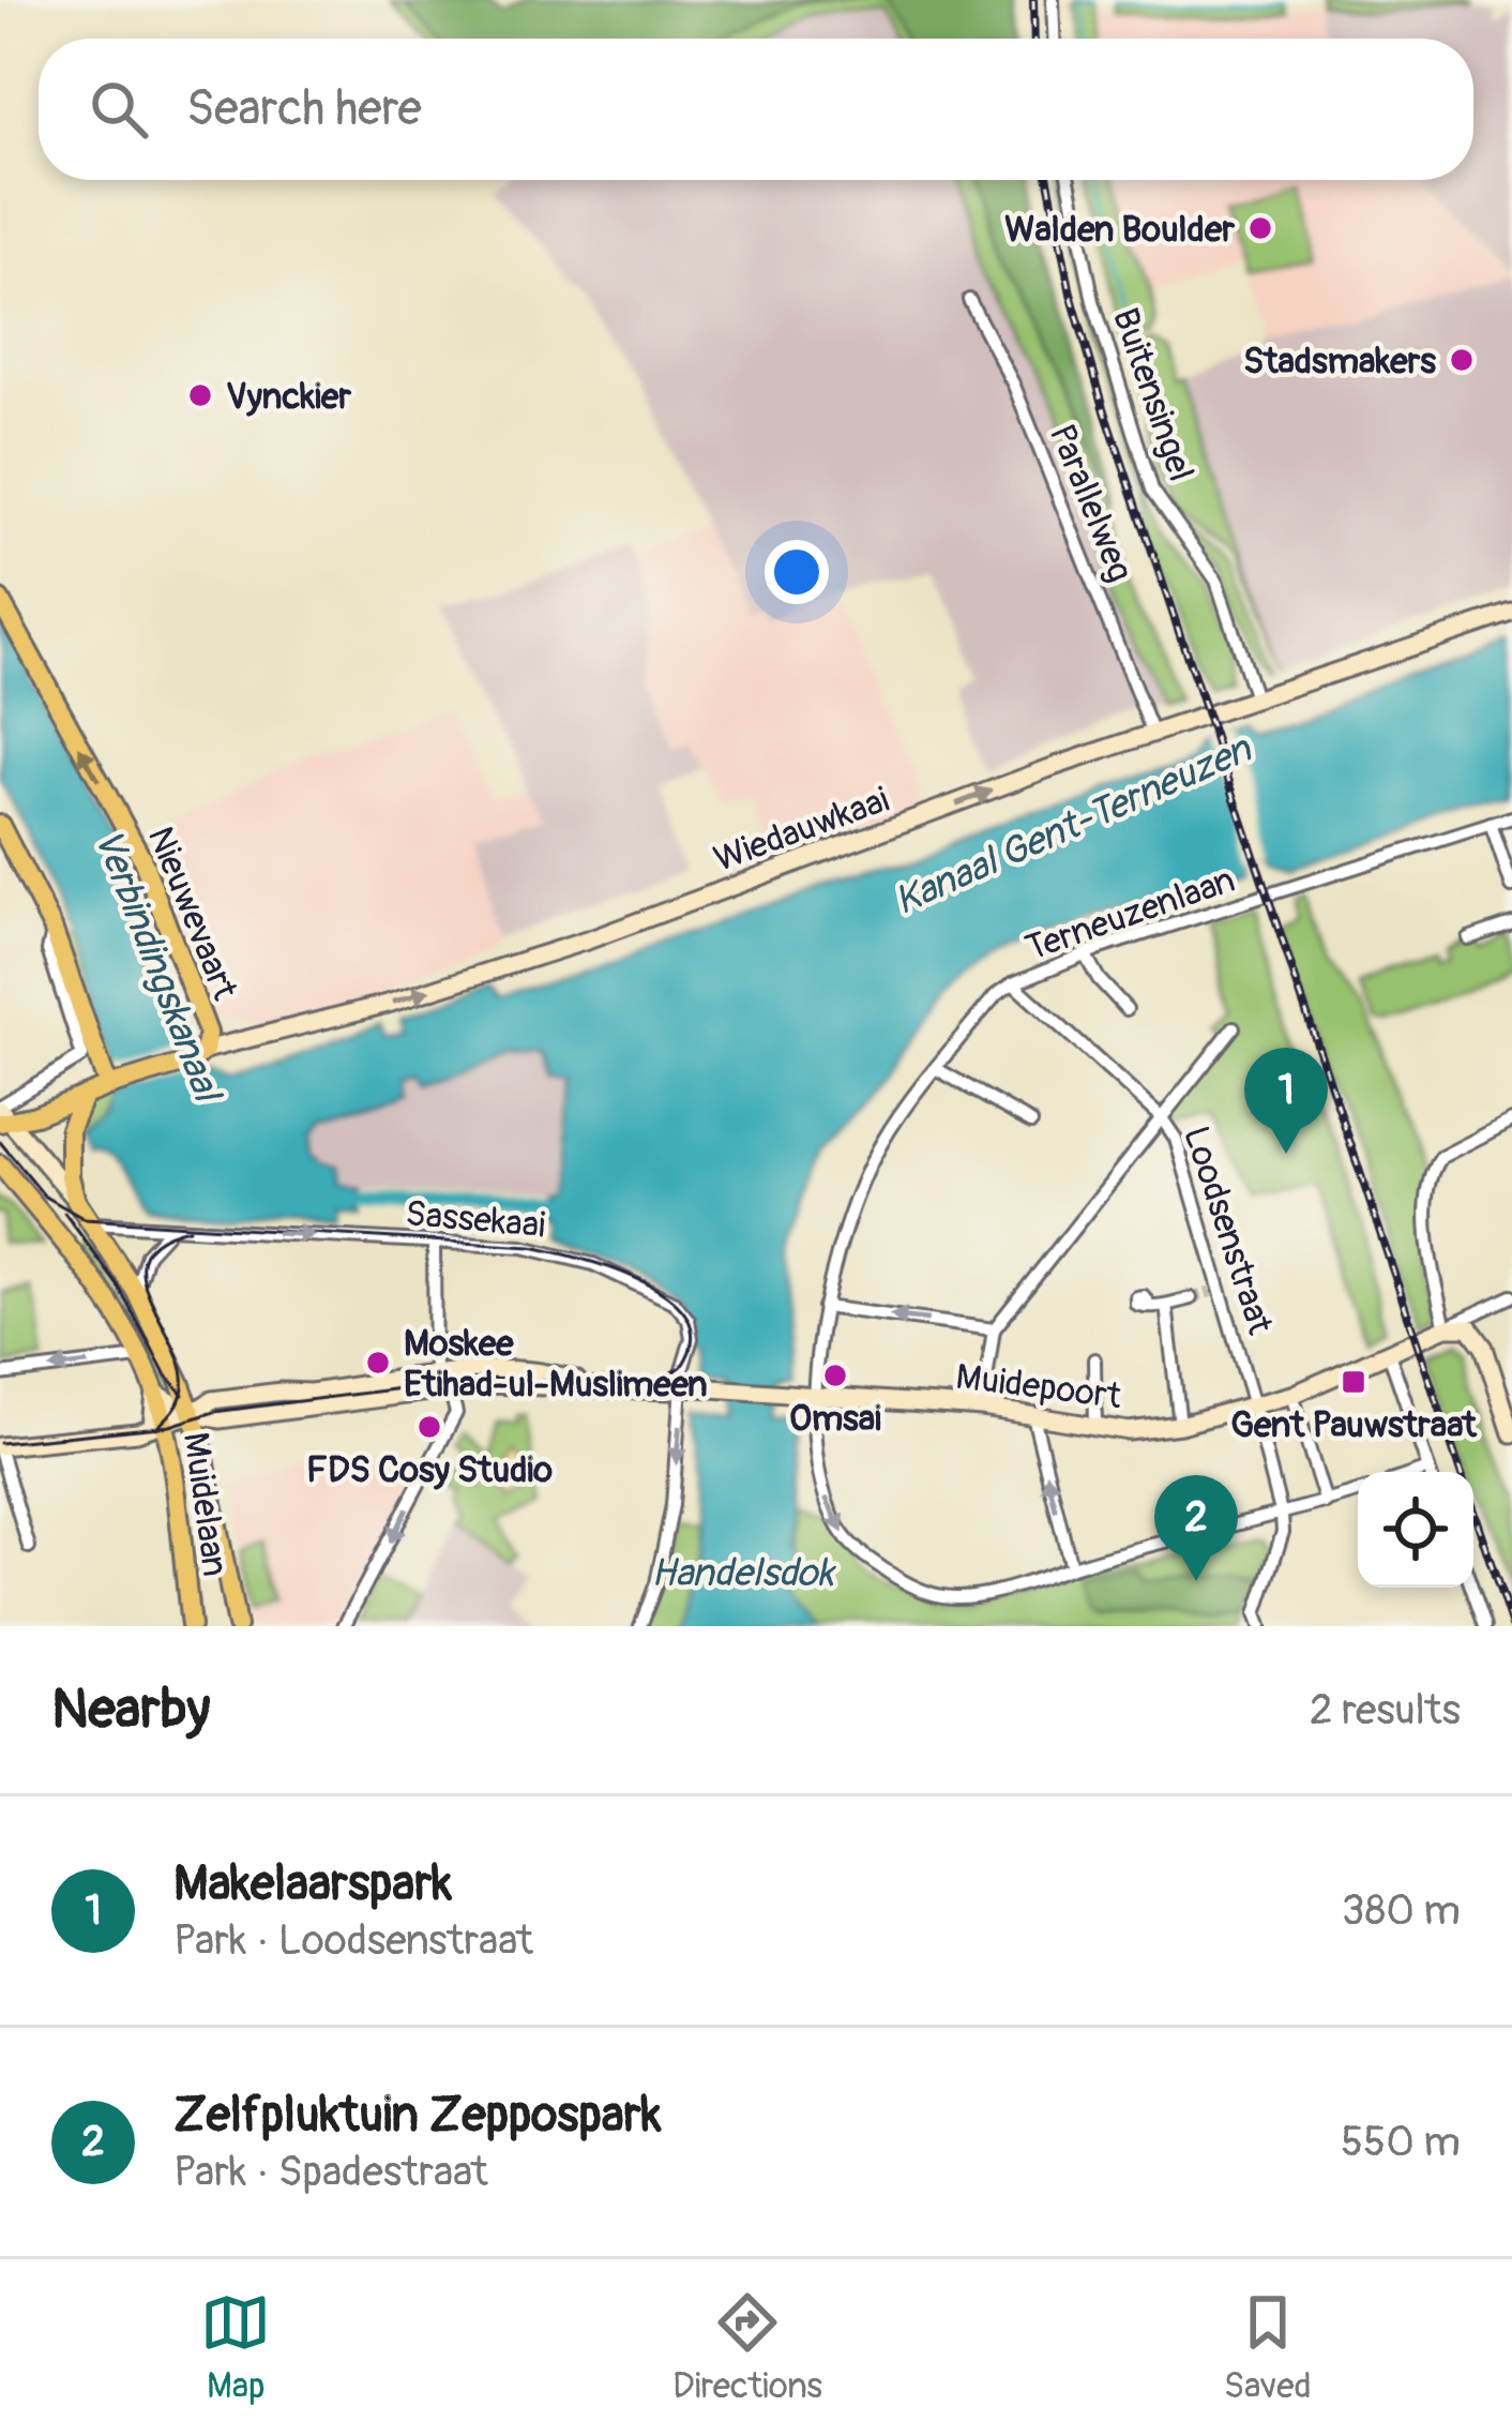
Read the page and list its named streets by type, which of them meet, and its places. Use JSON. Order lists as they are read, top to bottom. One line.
{"streets":{"main road":["Wiedauwkaai","Nieuwevaart","Muidelaan"],"street":["Buitensingel","Parallelweg","Terneuzenlaan","Sassekaai","Loodsenstraat","Muidepoort"]},"crossings":[["Buitensingel","Wiedauwkaai"],["Parallelweg","Wiedauwkaai"],["Wiedauwkaai","Nieuwevaart"],["Terneuzenlaan","Loodsenstraat"],["Terneuzenlaan","Muidepoort"],["Sassekaai","Muidepoort"],["Sassekaai","Muidelaan"],["Loodsenstraat","Muidepoort"],["Muidepoort","Muidelaan"]],"one_way":["Wiedauwkaai"],"water":["Kanaal Gent-Terneuzen","Verbindingskanaal","Handelsdok"],"places":{"other":["Walden Boulder","Stadsmakers","Vynckier","Moskee Etihad-ul-Muslimeen","Omsai","FDS Cosy Studio"],"transit":["Gent Pauwstraat"]},"page":{"search":"Search here","pins":["1","2"],"heading":["Nearby","2 results"],"list":[{"mark":"1","name":"Makelaarspark","note":"Park · Loodsenstraat","value":"380 m"},{"mark":"2","name":"Zelfpluktuin Zeppospark","note":"Park · Spadestraat","value":"550 m"}],"nav":["Map","Directions","Saved"]}}
